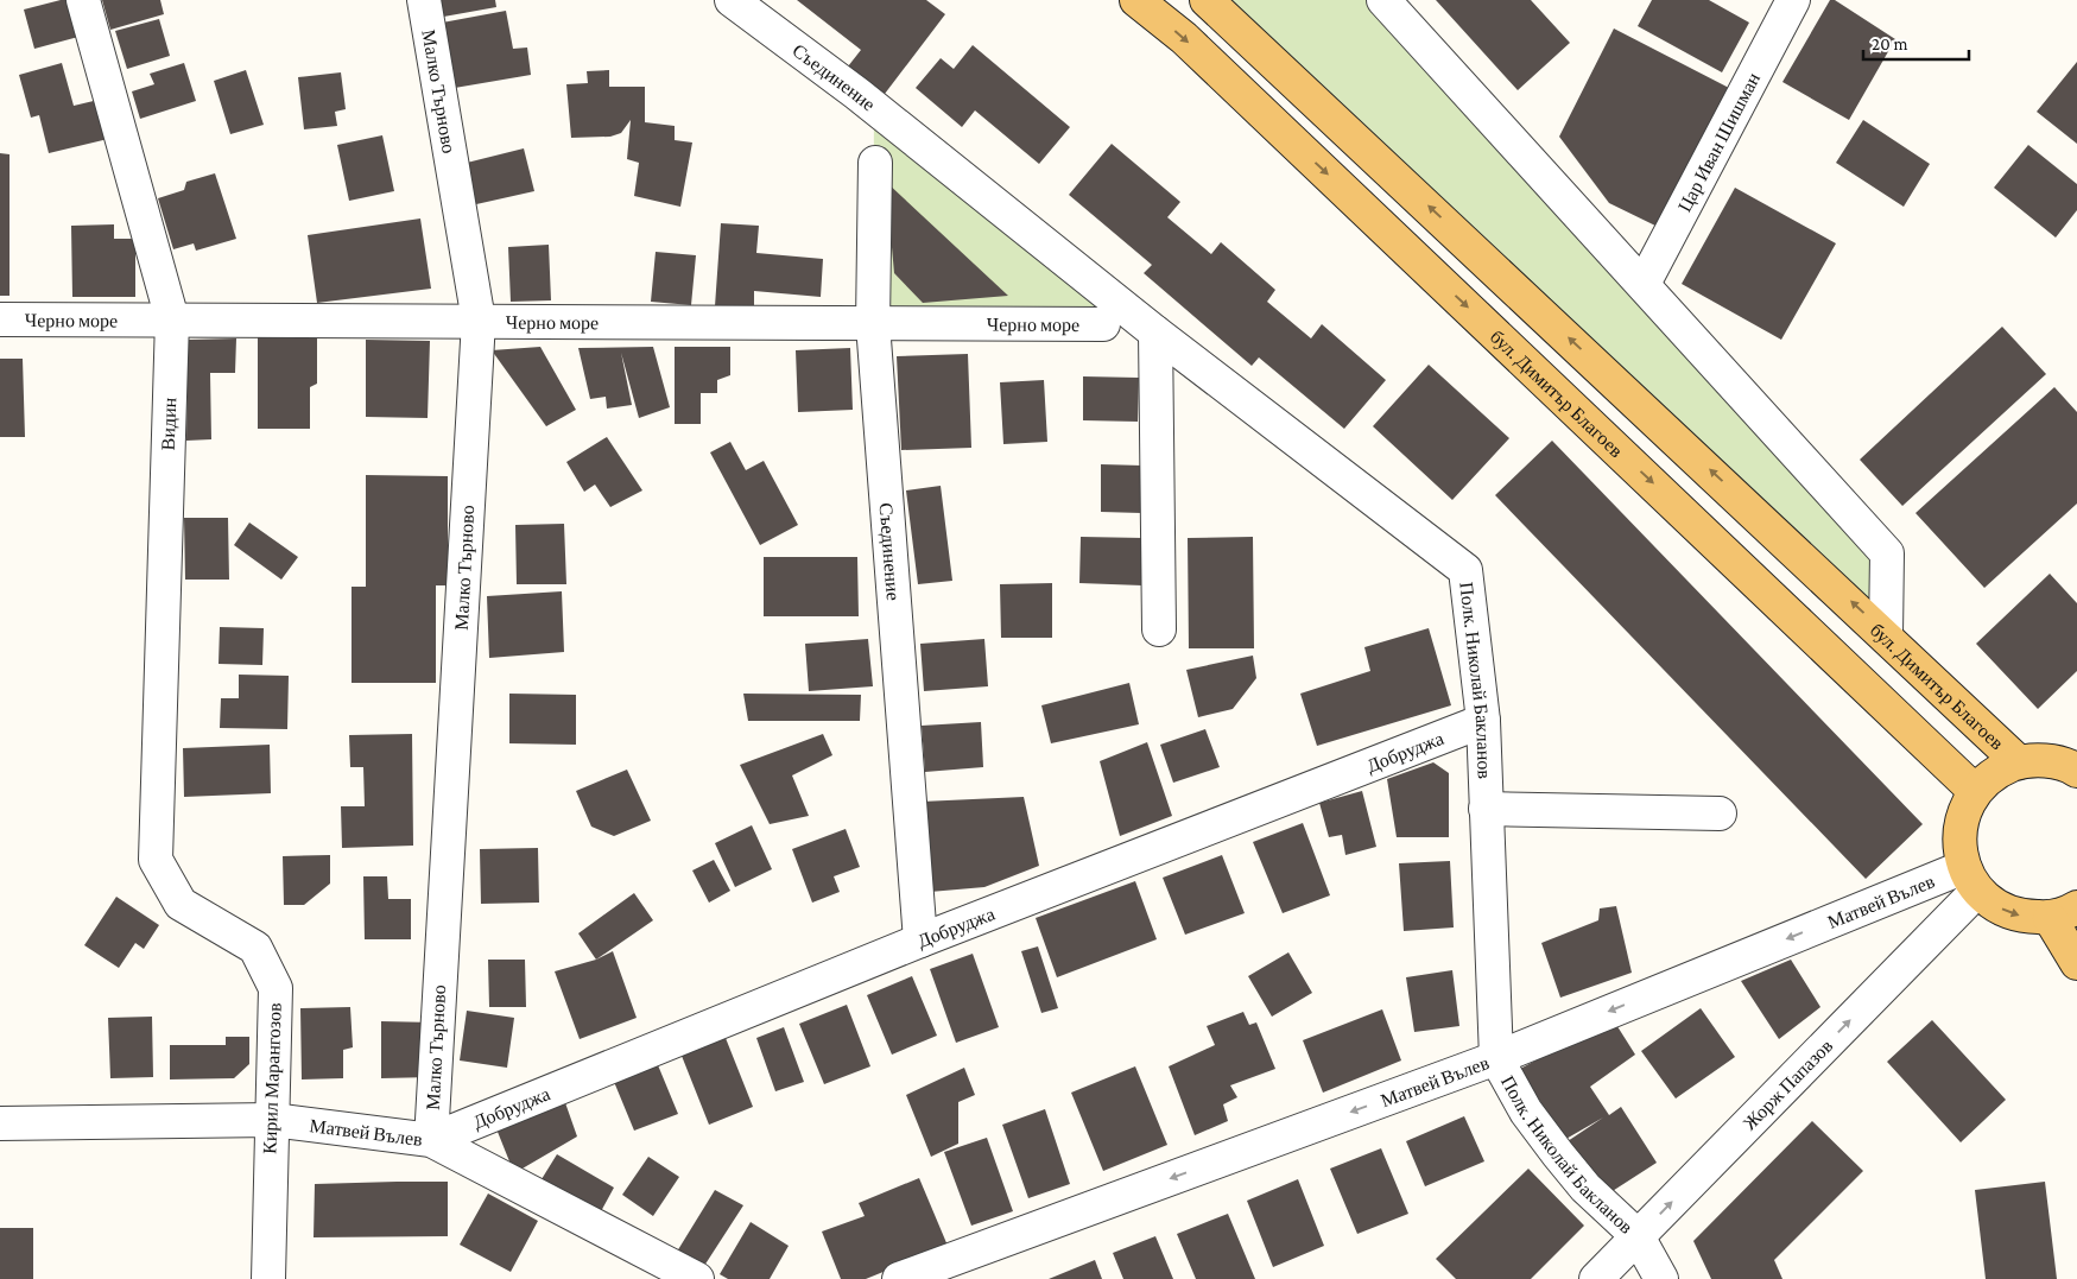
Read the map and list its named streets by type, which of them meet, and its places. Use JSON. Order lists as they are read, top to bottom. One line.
{"streets":{"main road":["бул. Димитър Благоев"],"street":["Съединение","Малко Търново","Цар Иван Шишман","Черно море","Видин","Полк. Николай Бакланов","Добруджа","Матвей Вълев","Кирил Марангозов","Жорж Папазов"]},"crossings":[["Съединение","Черно море"],["Съединение","Полк. Николай Бакланов"],["Съединение","Добруджа"],["Малко Търново","Черно море"],["Малко Търново","Добруджа"],["Малко Търново","Матвей Вълев"],["Черно море","Видин"],["Видин","Кирил Марангозов"],["Полк. Николай Бакланов","Добруджа"],["Полк. Николай Бакланов","Матвей Вълев"],["Полк. Николай Бакланов","Жорж Папазов"],["Добруджа","Матвей Вълев"],["Матвей Вълев","Кирил Марангозов"],["Матвей Вълев","Жорж Папазов"]],"one_way":["Матвей Вълев","Жорж Папазов"],"scale_bar":"20 m"}
